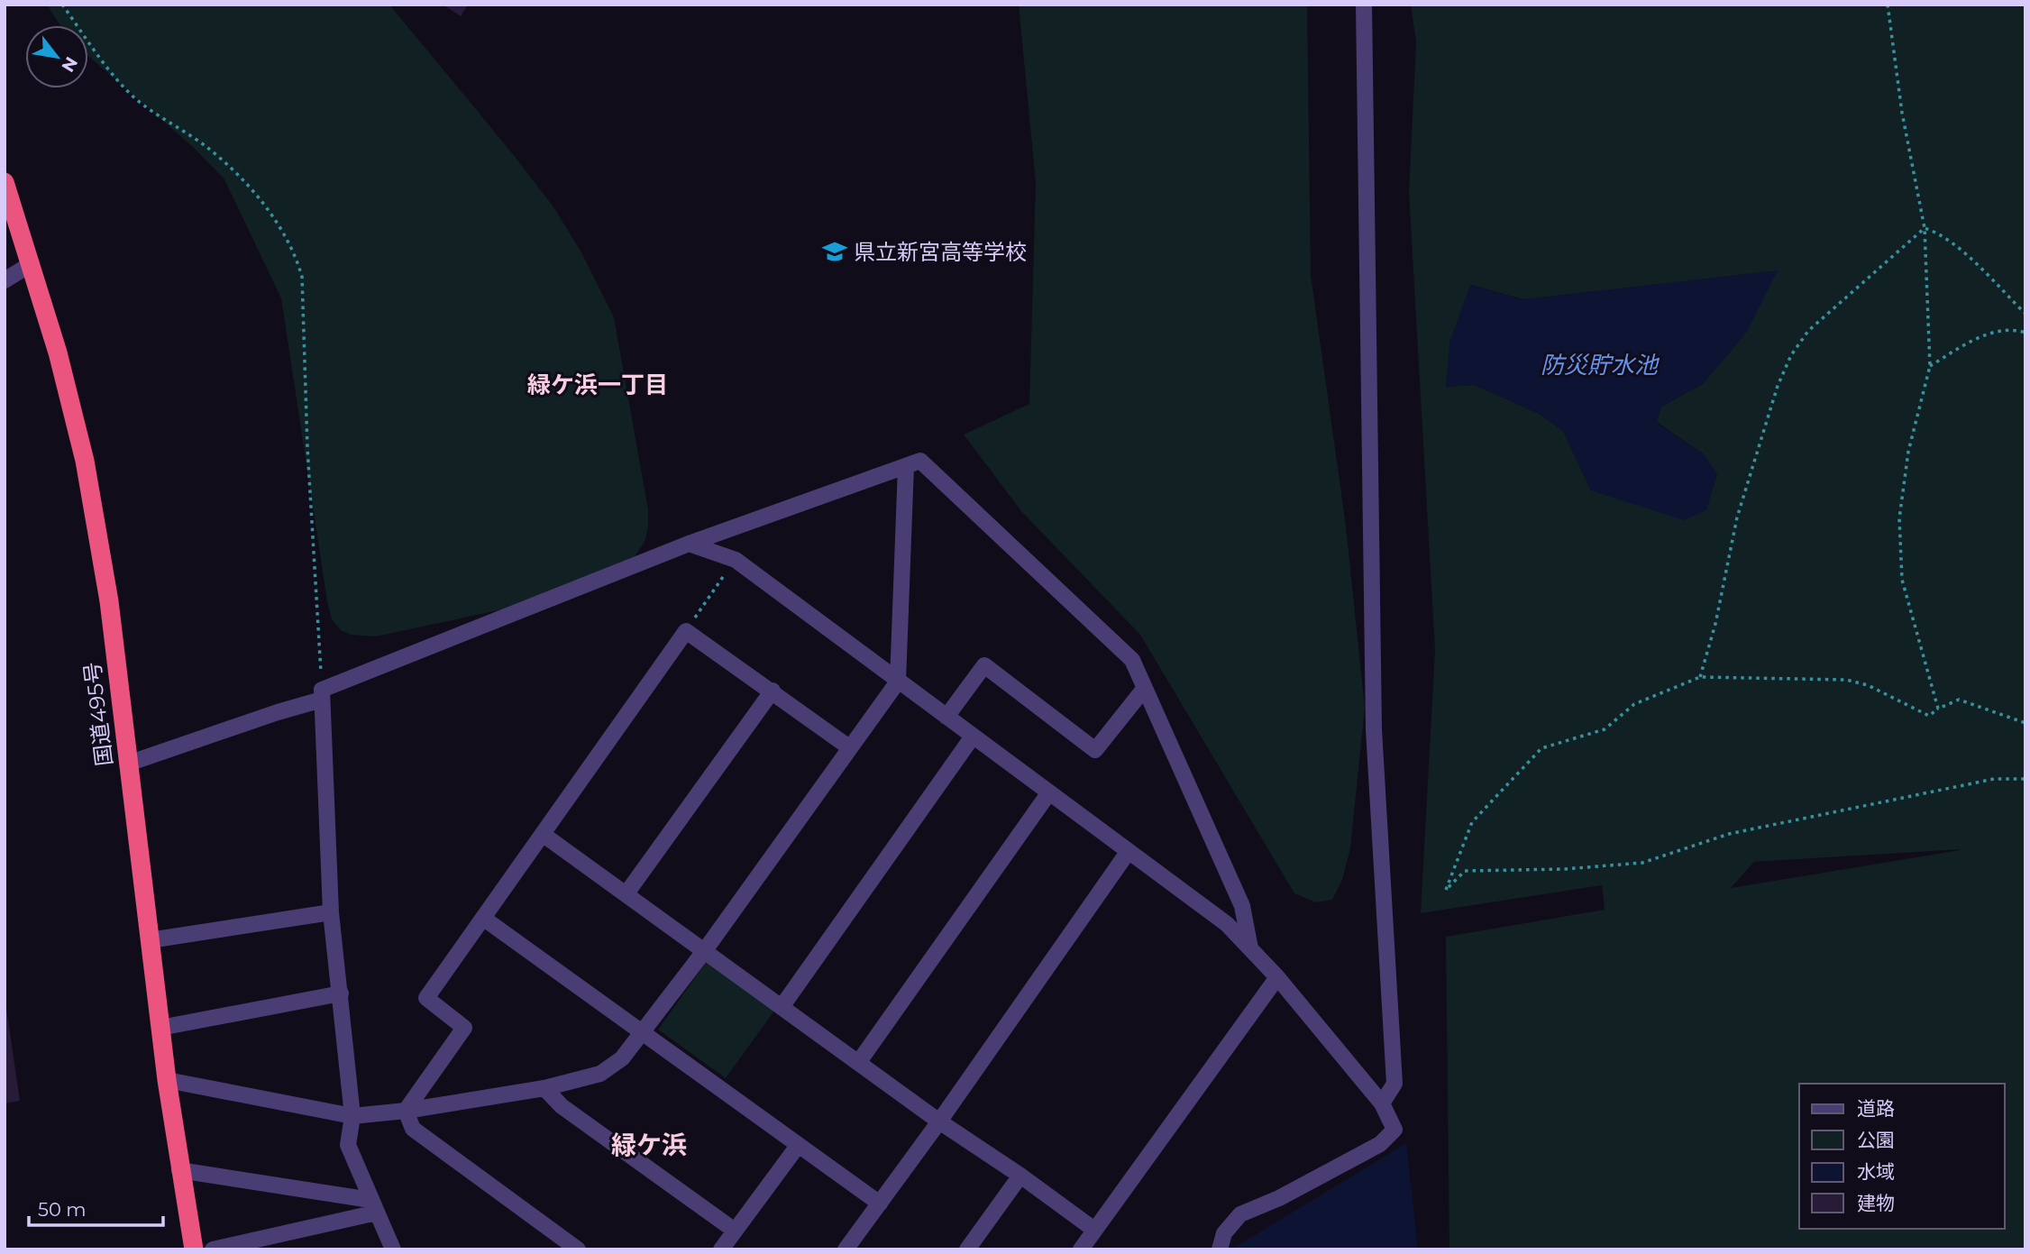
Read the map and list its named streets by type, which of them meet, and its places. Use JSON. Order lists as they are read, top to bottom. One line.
{"streets":{"highway":["国道495号"]},"districts":["緑ケ浜一丁目","緑ケ浜"],"water":["防災貯水池"],"places":{"school or university":["県立新宮高等学校"]},"legend":["道路","公園","水域","建物"],"scale_bar":"50 m","north":"bottom right"}
